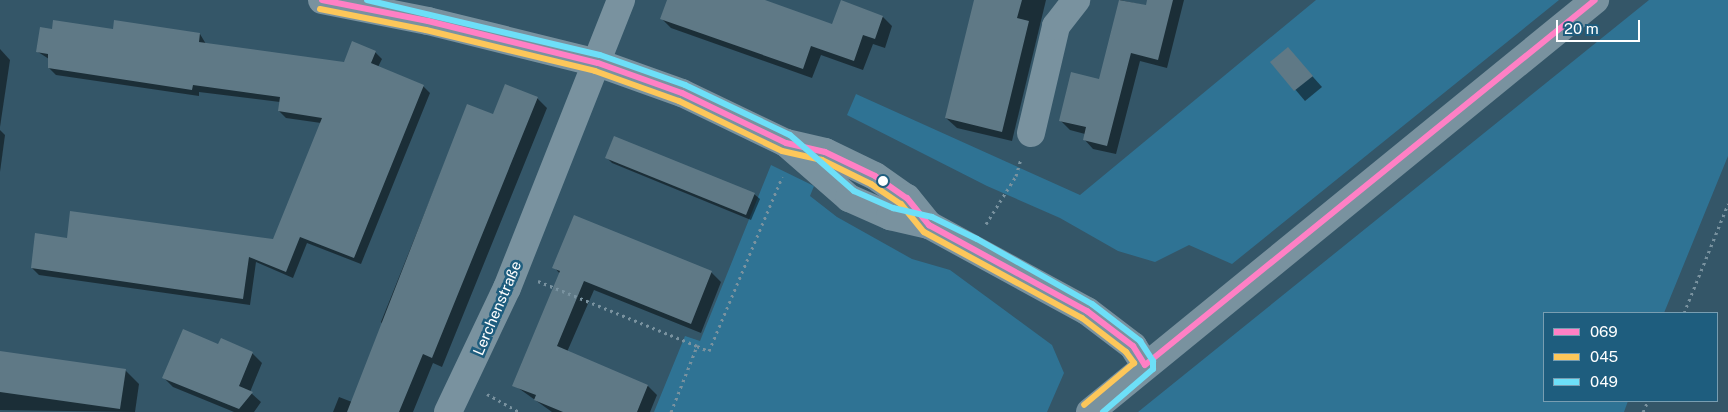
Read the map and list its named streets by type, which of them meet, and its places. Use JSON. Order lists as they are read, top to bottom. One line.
{"streets":{"street":["Lerchenstraße"]},"lines":["transit line 069","transit line 049","transit line 045"],"legend":["069","045","049"],"scale_bar":"20 m"}
